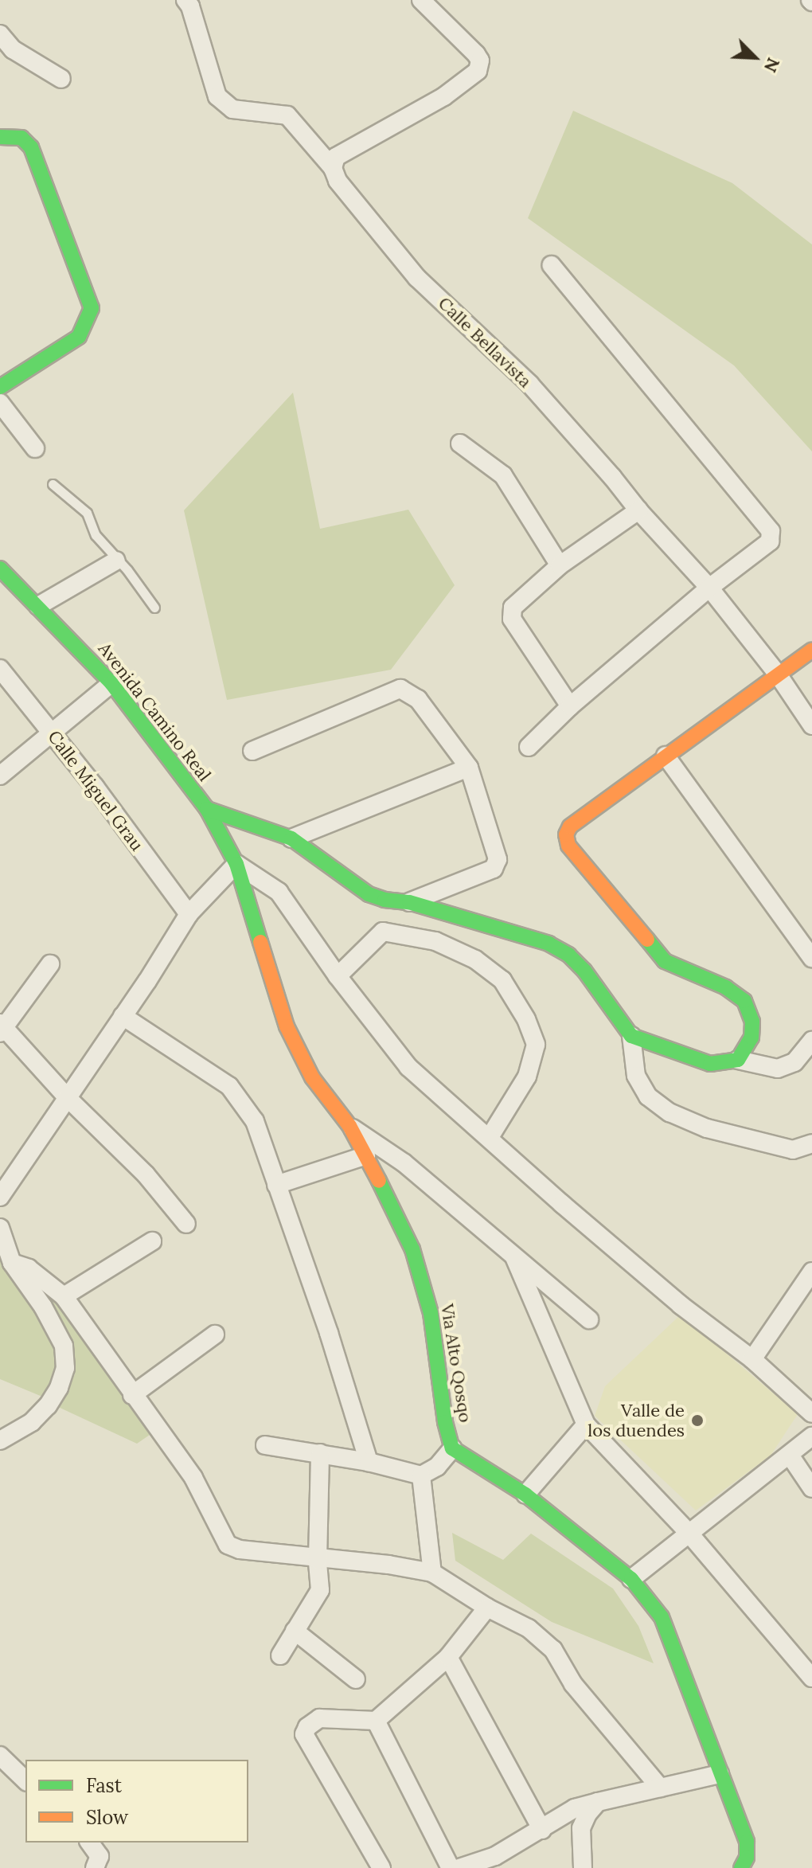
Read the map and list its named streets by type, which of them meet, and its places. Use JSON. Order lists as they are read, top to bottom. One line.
{"streets":{"street":["Calle Bellavista","Avenida Camino Real","Calle Miguel Grau","Via Alto Qosqo"]},"crossings":[["Avenida Camino Real","Via Alto Qosqo"]],"places":["Valle de los duendes"],"legend":["Fast","Slow"],"north":"bottom right"}
